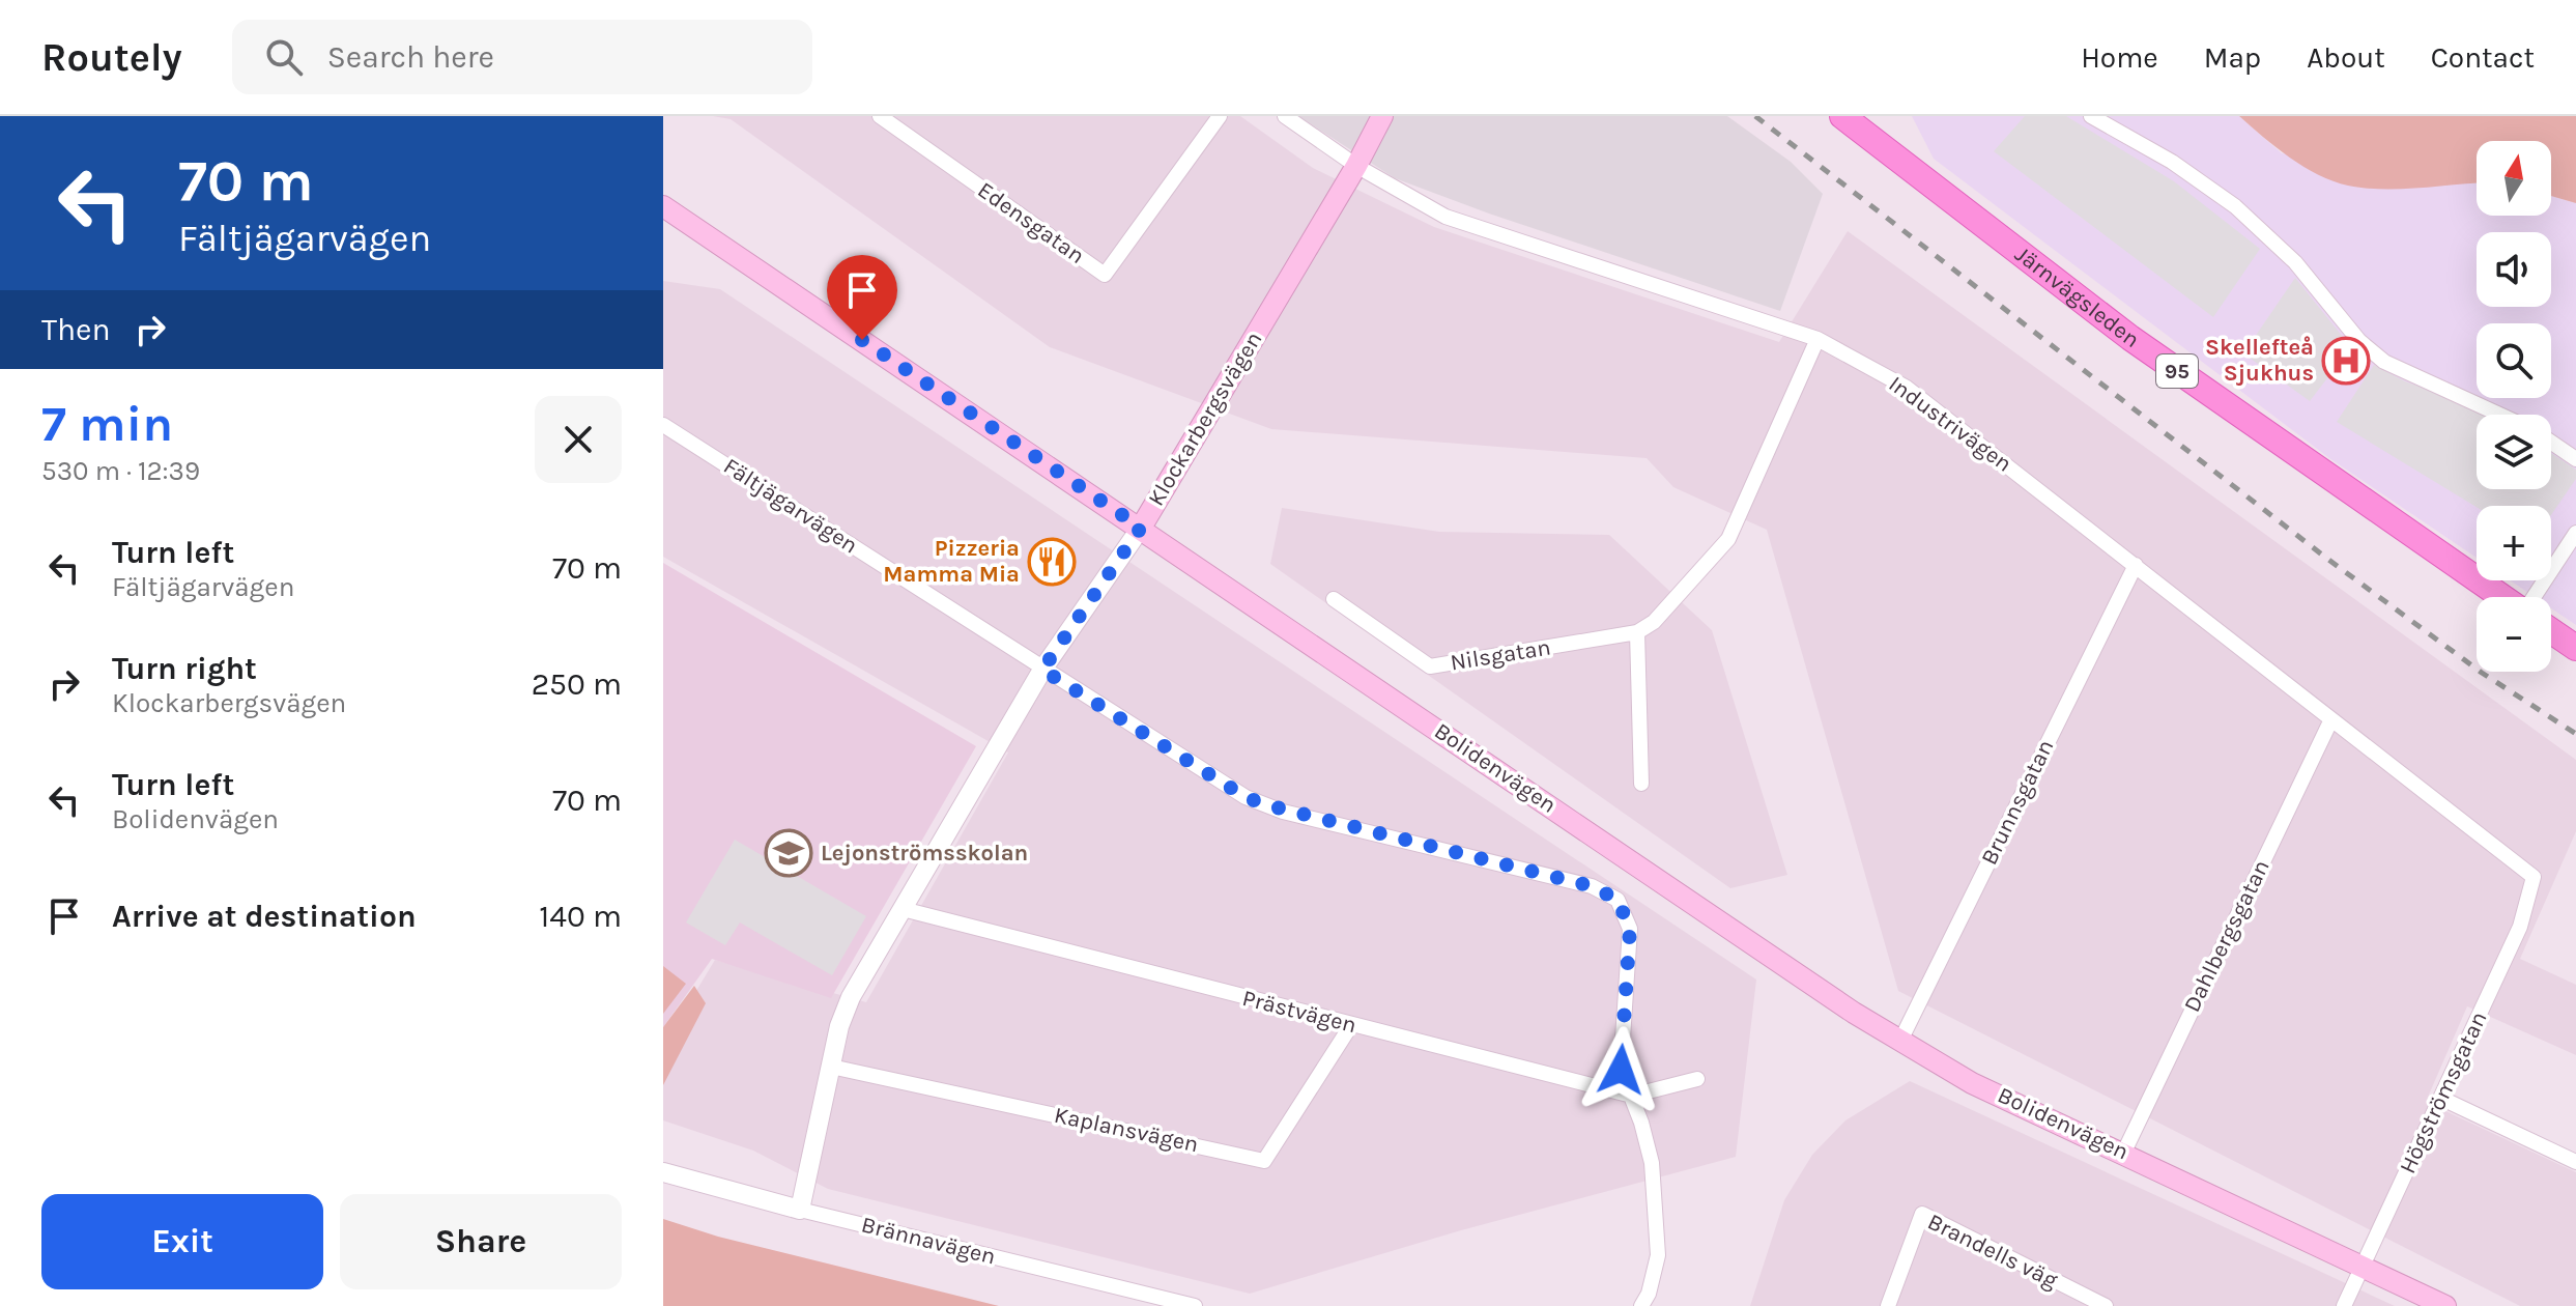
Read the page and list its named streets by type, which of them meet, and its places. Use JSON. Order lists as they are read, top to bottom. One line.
{"streets":{"main road":["Järnvägsleden","95","Klockarbergsvägen","Bolidenvägen"],"street":["Edensgatan","Industrivägen","Fältjägarvägen","Nilsgatan","Brunnsgatan","Dahlbergsgatan","Prästvägen","Högströmsgatan","Kaplansvägen","Brännavägen","Brandells väg"]},"crossings":[["Klockarbergsvägen","Industrivägen"],["Klockarbergsvägen","Fältjägarvägen"],["Klockarbergsvägen","Bolidenvägen"],["Klockarbergsvägen","Prästvägen"],["Klockarbergsvägen","Kaplansvägen"],["Klockarbergsvägen","Brännavägen"],["Industrivägen","Brunnsgatan"],["Industrivägen","Dahlbergsgatan"],["Industrivägen","Högströmsgatan"],["Fältjägarvägen","Prästvägen"],["Bolidenvägen","Brunnsgatan"],["Bolidenvägen","Dahlbergsgatan"],["Bolidenvägen","Högströmsgatan"],["Prästvägen","Kaplansvägen"]],"places":{"hospital":["Skellefteå Sjukhus"],"restaurant":["Pizzeria Mamma Mia"],"school or university":["Lejonströmsskolan"]},"north":"top","page":{"header":"Routely","search":"Search here","nav":["Home","Map","About","Contact"],"turn":["70 m","Fältjägarvägen"],"map_buttons":["+","−"],"then":"Then","heading":["7 min","530 m · 12:39"],"list":[{"name":"Turn left","note":"Fältjägarvägen","value":"70 m"},{"name":"Turn right","note":"Klockarbergsvägen","value":"250 m"},{"name":"Turn left","note":"Bolidenvägen","value":"70 m"},{"name":"Arrive at destination","value":"140 m"}],"buttons":["Exit","Share"]}}
